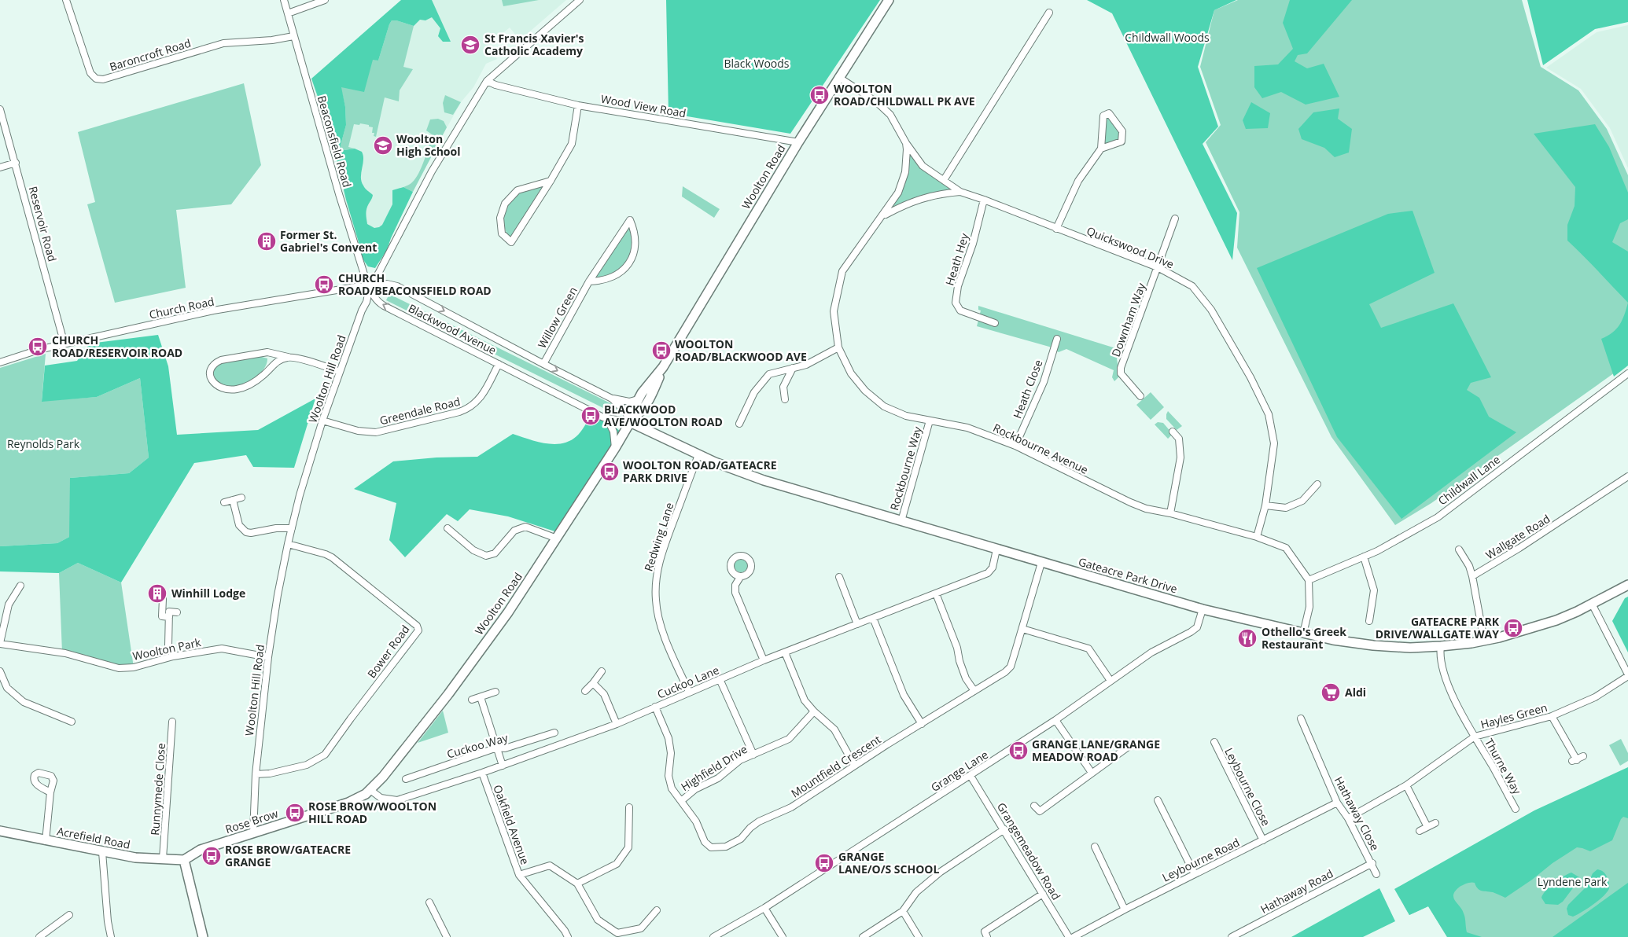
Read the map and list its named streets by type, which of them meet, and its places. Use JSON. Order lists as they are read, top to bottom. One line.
{"streets":{"street":["Baroncroft Road","Wood View Road","Beaconsfield Road","Woolton Road","Reservoir Road","Quickswood Drive","Heath Hey","Church Road","Willow Green","Downham Way","Blackwood Avenue","Woolton Hill Road","Heath Close","Greendale Road","Rockbourne Avenue","Rockbourne Way","Childwall Lane","Redwing Lane","Wallgate Road","Gateacre Park Drive","Woolton Park","Bower Road","Cuckoo Lane","Hayles Green","Cuckoo Way","Mountfield Crescent","Thurne Way","Highfield Drive","Grange Lane","Leybourne Close","Runnymede Close","Hathaway Close","Rose Brow","Oakfield Avenue","Acrefield Road","Grangemeadow Road","Leybourne Road","Hathaway Road"]},"crossings":[["Baroncroft Road","Beaconsfield Road"],["Wood View Road","Woolton Road"],["Wood View Road","Woolton Hill Road"],["Beaconsfield Road","Church Road"],["Beaconsfield Road","Blackwood Avenue"],["Beaconsfield Road","Woolton Hill Road"],["Woolton Road","Blackwood Avenue"],["Woolton Road","Rockbourne Avenue"],["Woolton Road","Gateacre Park Drive"],["Woolton Road","Cuckoo Lane"],["Woolton Road","Rose Brow"],["Reservoir Road","Church Road"],["Quickswood Drive","Heath Hey"],["Quickswood Drive","Downham Way"],["Quickswood Drive","Rockbourne Avenue"],["Church Road","Blackwood Avenue"],["Church Road","Woolton Hill Road"],["Willow Green","Blackwood Avenue"],["Blackwood Avenue","Woolton Hill Road"],["Blackwood Avenue","Greendale Road"],["Blackwood Avenue","Gateacre Park Drive"],["Woolton Hill Road","Greendale Road"],["Woolton Hill Road","Woolton Park"],["Woolton Hill Road","Bower Road"],["Woolton Hill Road","Rose Brow"],["Heath Close","Rockbourne Avenue"],["Rockbourne Avenue","Rockbourne Way"],["Rockbourne Avenue","Childwall Lane"],["Rockbourne Way","Gateacre Park Drive"],["Redwing Lane","Gateacre Park Drive"],["Redwing Lane","Cuckoo Lane"],["Gateacre Park Drive","Cuckoo Lane"],["Gateacre Park Drive","Mountfield Crescent"],["Gateacre Park Drive","Thurne Way"],["Gateacre Park Drive","Grange Lane"],["Cuckoo Lane","Mountfield Crescent"],["Cuckoo Lane","Rose Brow"],["Cuckoo Lane","Oakfield Avenue"],["Hayles Green","Thurne Way"],["Hayles Green","Hathaway Close"],["Mountfield Crescent","Highfield Drive"],["Grange Lane","Grangemeadow Road"],["Leybourne Close","Leybourne Road"],["Runnymede Close","Acrefield Road"],["Hathaway Close","Leybourne Road"],["Hathaway Close","Hathaway Road"],["Rose Brow","Acrefield Road"]],"parks":["Childwall Woods","Black Woods","Reynolds Park","Lyndene Park"],"places":{"school or university":["St Francis Xavier's Catholic Academy","Woolton High School"],"bus stop":["WOOLTON ROAD/CHILDWALL PK AVE","CHURCH ROAD/BEACONSFIELD ROAD","CHURCH ROAD/RESERVOIR ROAD","WOOLTON ROAD/BLACKWOOD AVE","BLACKWOOD AVE/WOOLTON ROAD","WOOLTON ROAD/GATEACRE PARK DRIVE","GATEACRE PARK DRIVE/WALLGATE WAY","GRANGE LANE/GRANGE MEADOW ROAD","ROSE BROW/WOOLTON HILL ROAD","ROSE BROW/GATEACRE GRANGE","GRANGE LANE/O/S SCHOOL"],"building":["Former St. Gabriel's Convent","Winhill Lodge"],"restaurant":["Othello's Greek Restaurant"],"supermarket":["Aldi"]}}
